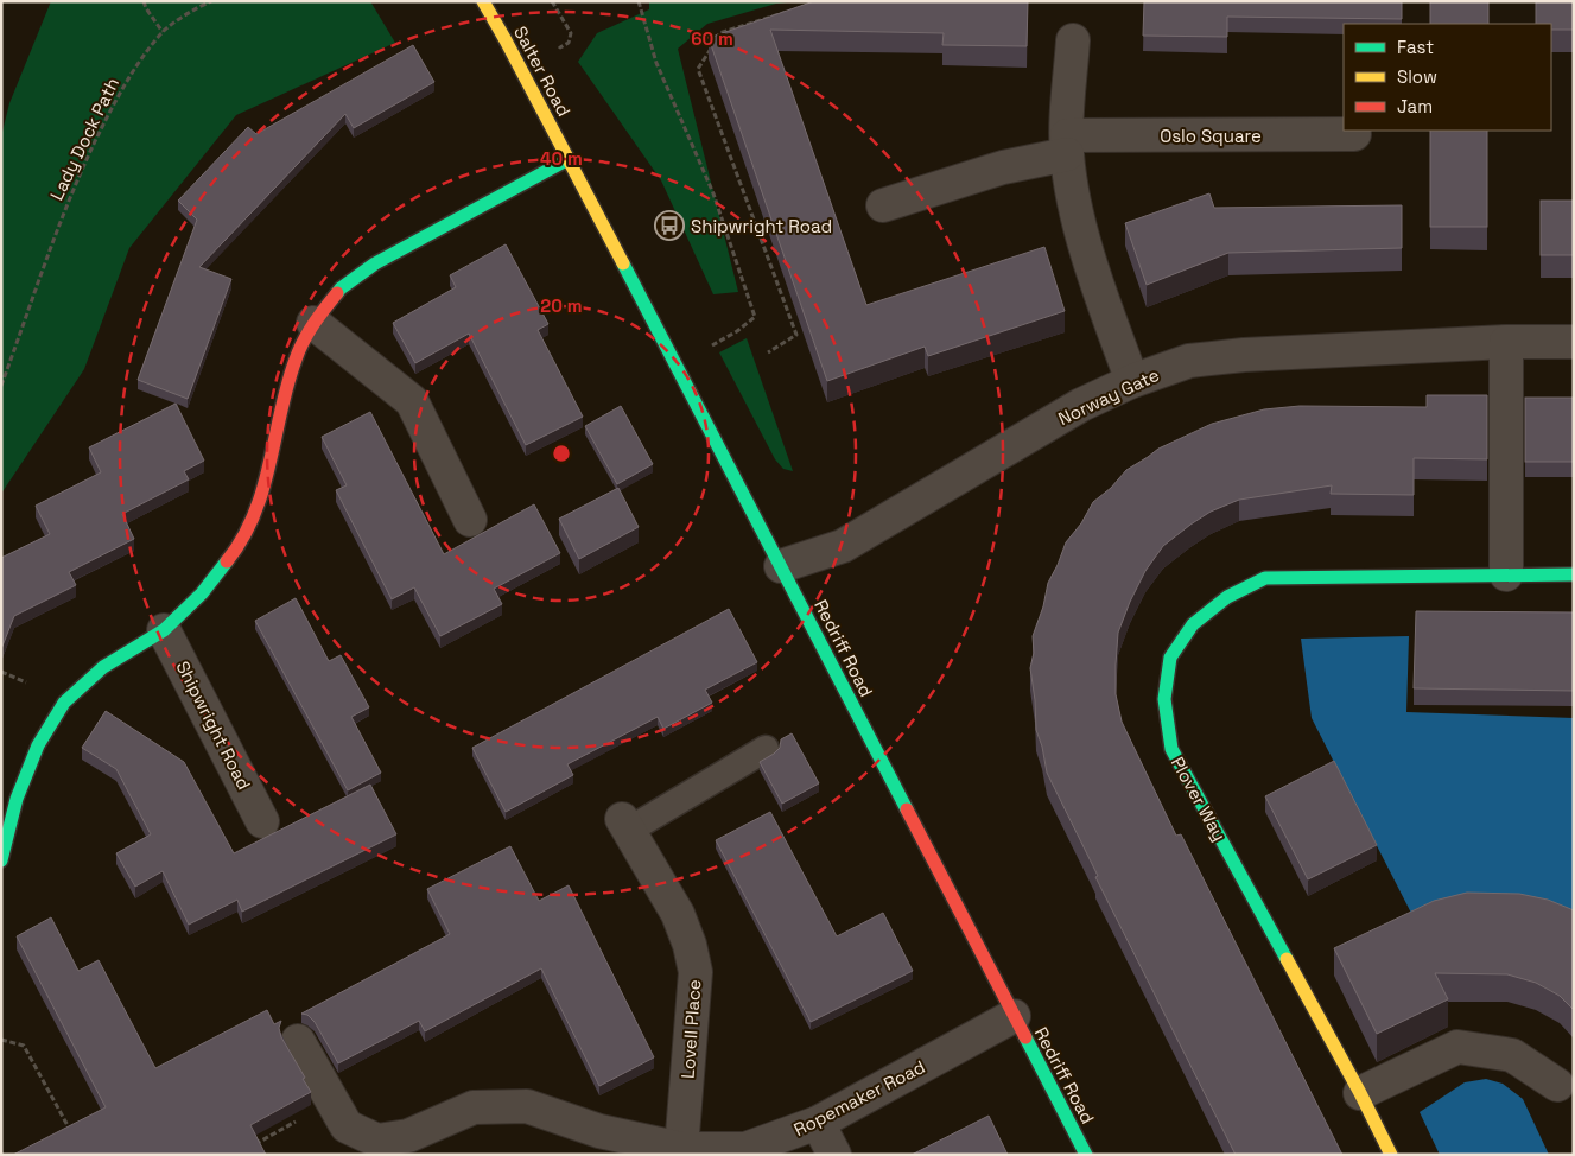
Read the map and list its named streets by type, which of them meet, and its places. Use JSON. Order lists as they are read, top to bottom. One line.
{"streets":{"street":["Salter Road","Oslo Square","Norway Gate","Redriff Road","Shipwright Road","Plover Way","Lovell Place","Ropemaker Road"],"path":["Lady Dock Path"]},"crossings":[["Salter Road","Redriff Road"],["Norway Gate","Redriff Road"],["Redriff Road","Ropemaker Road"],["Lovell Place","Ropemaker Road"]],"places":{"bus stop":["Shipwright Road"]},"legend":["Fast","Slow","Jam"],"rings":["60 m","40 m","20 m"]}
